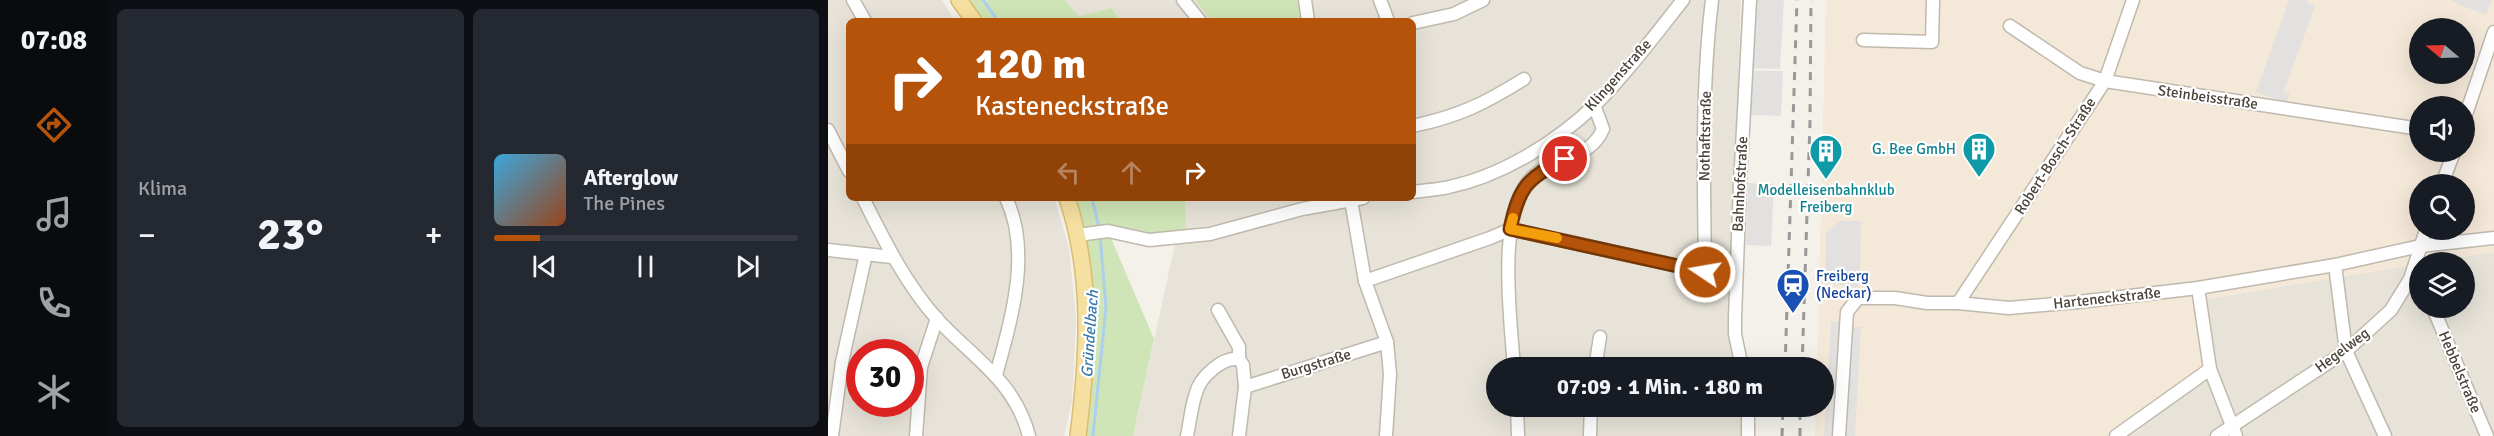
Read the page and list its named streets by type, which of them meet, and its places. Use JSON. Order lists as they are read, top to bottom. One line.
{"streets":{"street":["Klingenstraße","Steinbeisstraße","Nothaftstraße","Robert-Bosch-Straße","Bahnhofstraße","Harteneckstraße","Hegelweg","Burgstraße","Hebbelstraße"]},"crossings":[["Steinbeisstraße","Robert-Bosch-Straße"],["Robert-Bosch-Straße","Harteneckstraße"],["Harteneckstraße","Hegelweg"]],"water":["Gründelbach"],"places":{"building":["G. Bee GmbH","Modelleisenbahnklub Freiberg"],"station":["Freiberg (Neckar)"]},"north":"left","page":{"tabs":"07:08","tile":"Klima","turn":["120 m","Kasteneckstraße"],"song":["Afterglow","The Pines"],"heat":["−","23°","+"],"limit":"30","trip":"07:09 · 1 Min. · 180 m"}}
